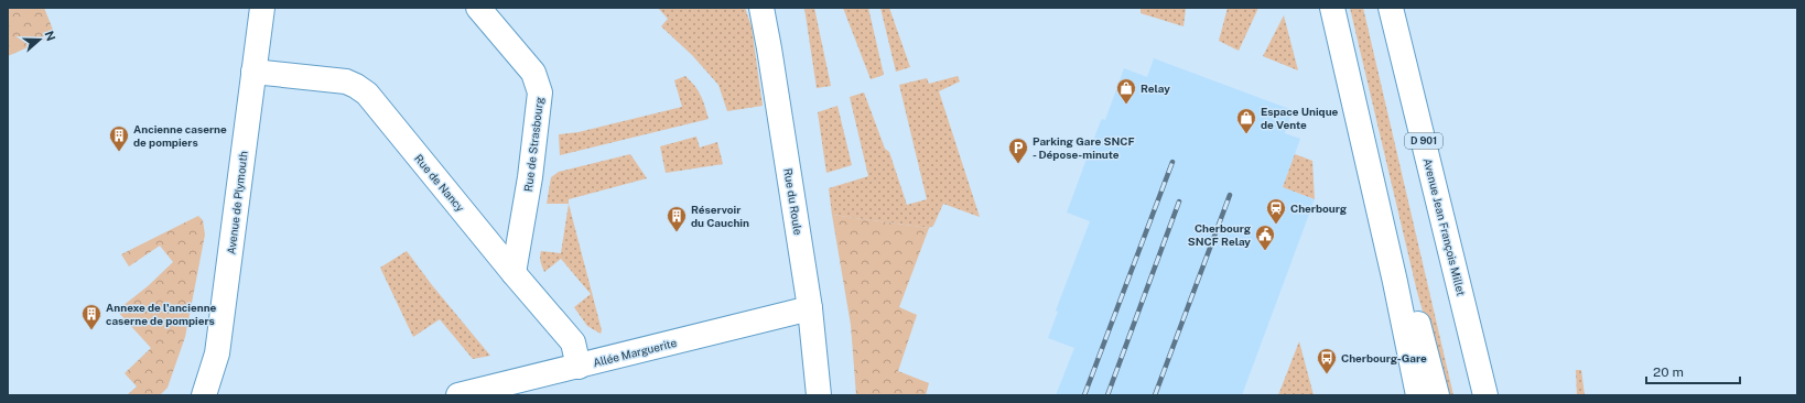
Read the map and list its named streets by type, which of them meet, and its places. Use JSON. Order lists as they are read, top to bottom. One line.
{"streets":{"street":["D 901","Rue de Strasbourg","Rue de Nancy","Rue du Roule","Avenue de Plymouth","Avenue Jean François Millet","Allée Marguerite"]},"crossings":[["Rue de Strasbourg","Rue de Nancy"],["Rue de Nancy","Avenue de Plymouth"],["Rue de Nancy","Allée Marguerite"],["Rue du Roule","Allée Marguerite"]],"places":{"shop":["Relay","Espace Unique de Vente"],"building":["Ancienne caserne de pompiers","Réservoir du Cauchin","Annexe de l'ancienne caserne de pompiers"],"parking":["Parking Gare SNCF - Dépose-minute"],"station":["Cherbourg"],"public building":["Cherbourg SNCF Relay"],"bus stop":["Cherbourg-Gare"]},"scale_bar":"20 m","north":"right"}
